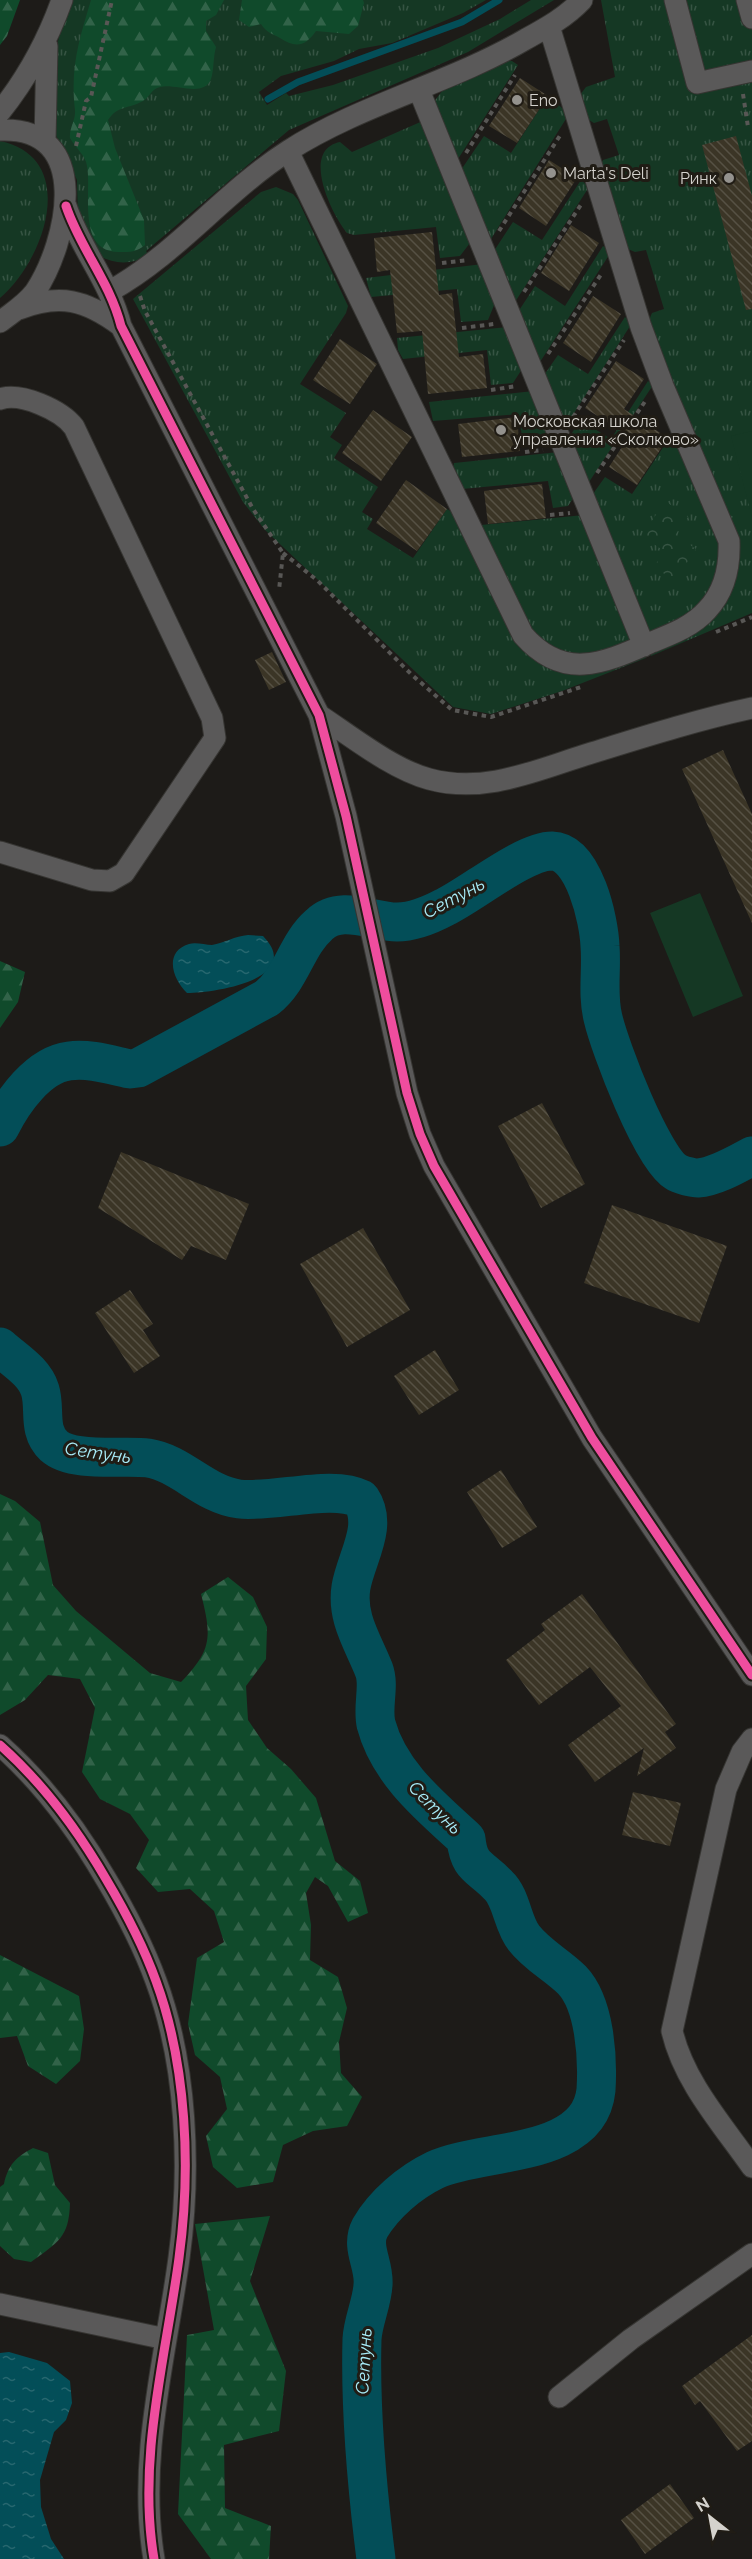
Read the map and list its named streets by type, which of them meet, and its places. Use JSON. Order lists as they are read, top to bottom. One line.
{"water":["Сетунь"],"places":["Eno","Marta's Deli","Ринк","Московская школа управления «Сколково»"],"north":"top left"}
